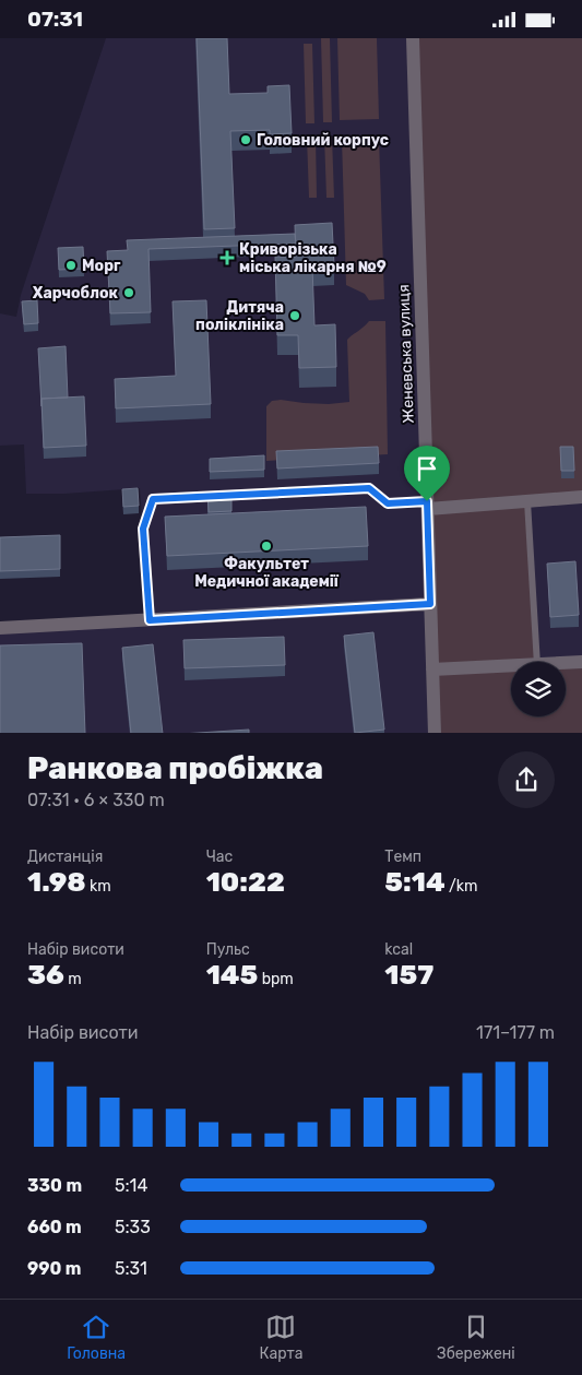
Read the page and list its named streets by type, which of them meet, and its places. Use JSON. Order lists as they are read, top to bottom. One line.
{"streets":{"street":["Женевська вулиця"]},"places":{"other":["Головний корпус","Морг","Харчоблок","Дитяча поліклініка","Факультет Медичної академії"],"health":["Криворізька міська лікарня №9"]},"page":{"status":"07:31","heading":["Ранкова пробіжка","07:31 · 6 × 330 m"],"stats":[["Дистанція","1.98 km"],["Час","10:22"],["Темп","5:14 /km"],["Набір висоти","36 m"],["Пульс","145 bpm"],["kcal","157"]],"chart":["Набір висоти","171–177 m"],"list":[{"name":"330 m","note":"5:14"},{"name":"660 m","note":"5:33"},{"name":"990 m","note":"5:31"}],"tabs":["Головна","Карта","Збережені"]}}
